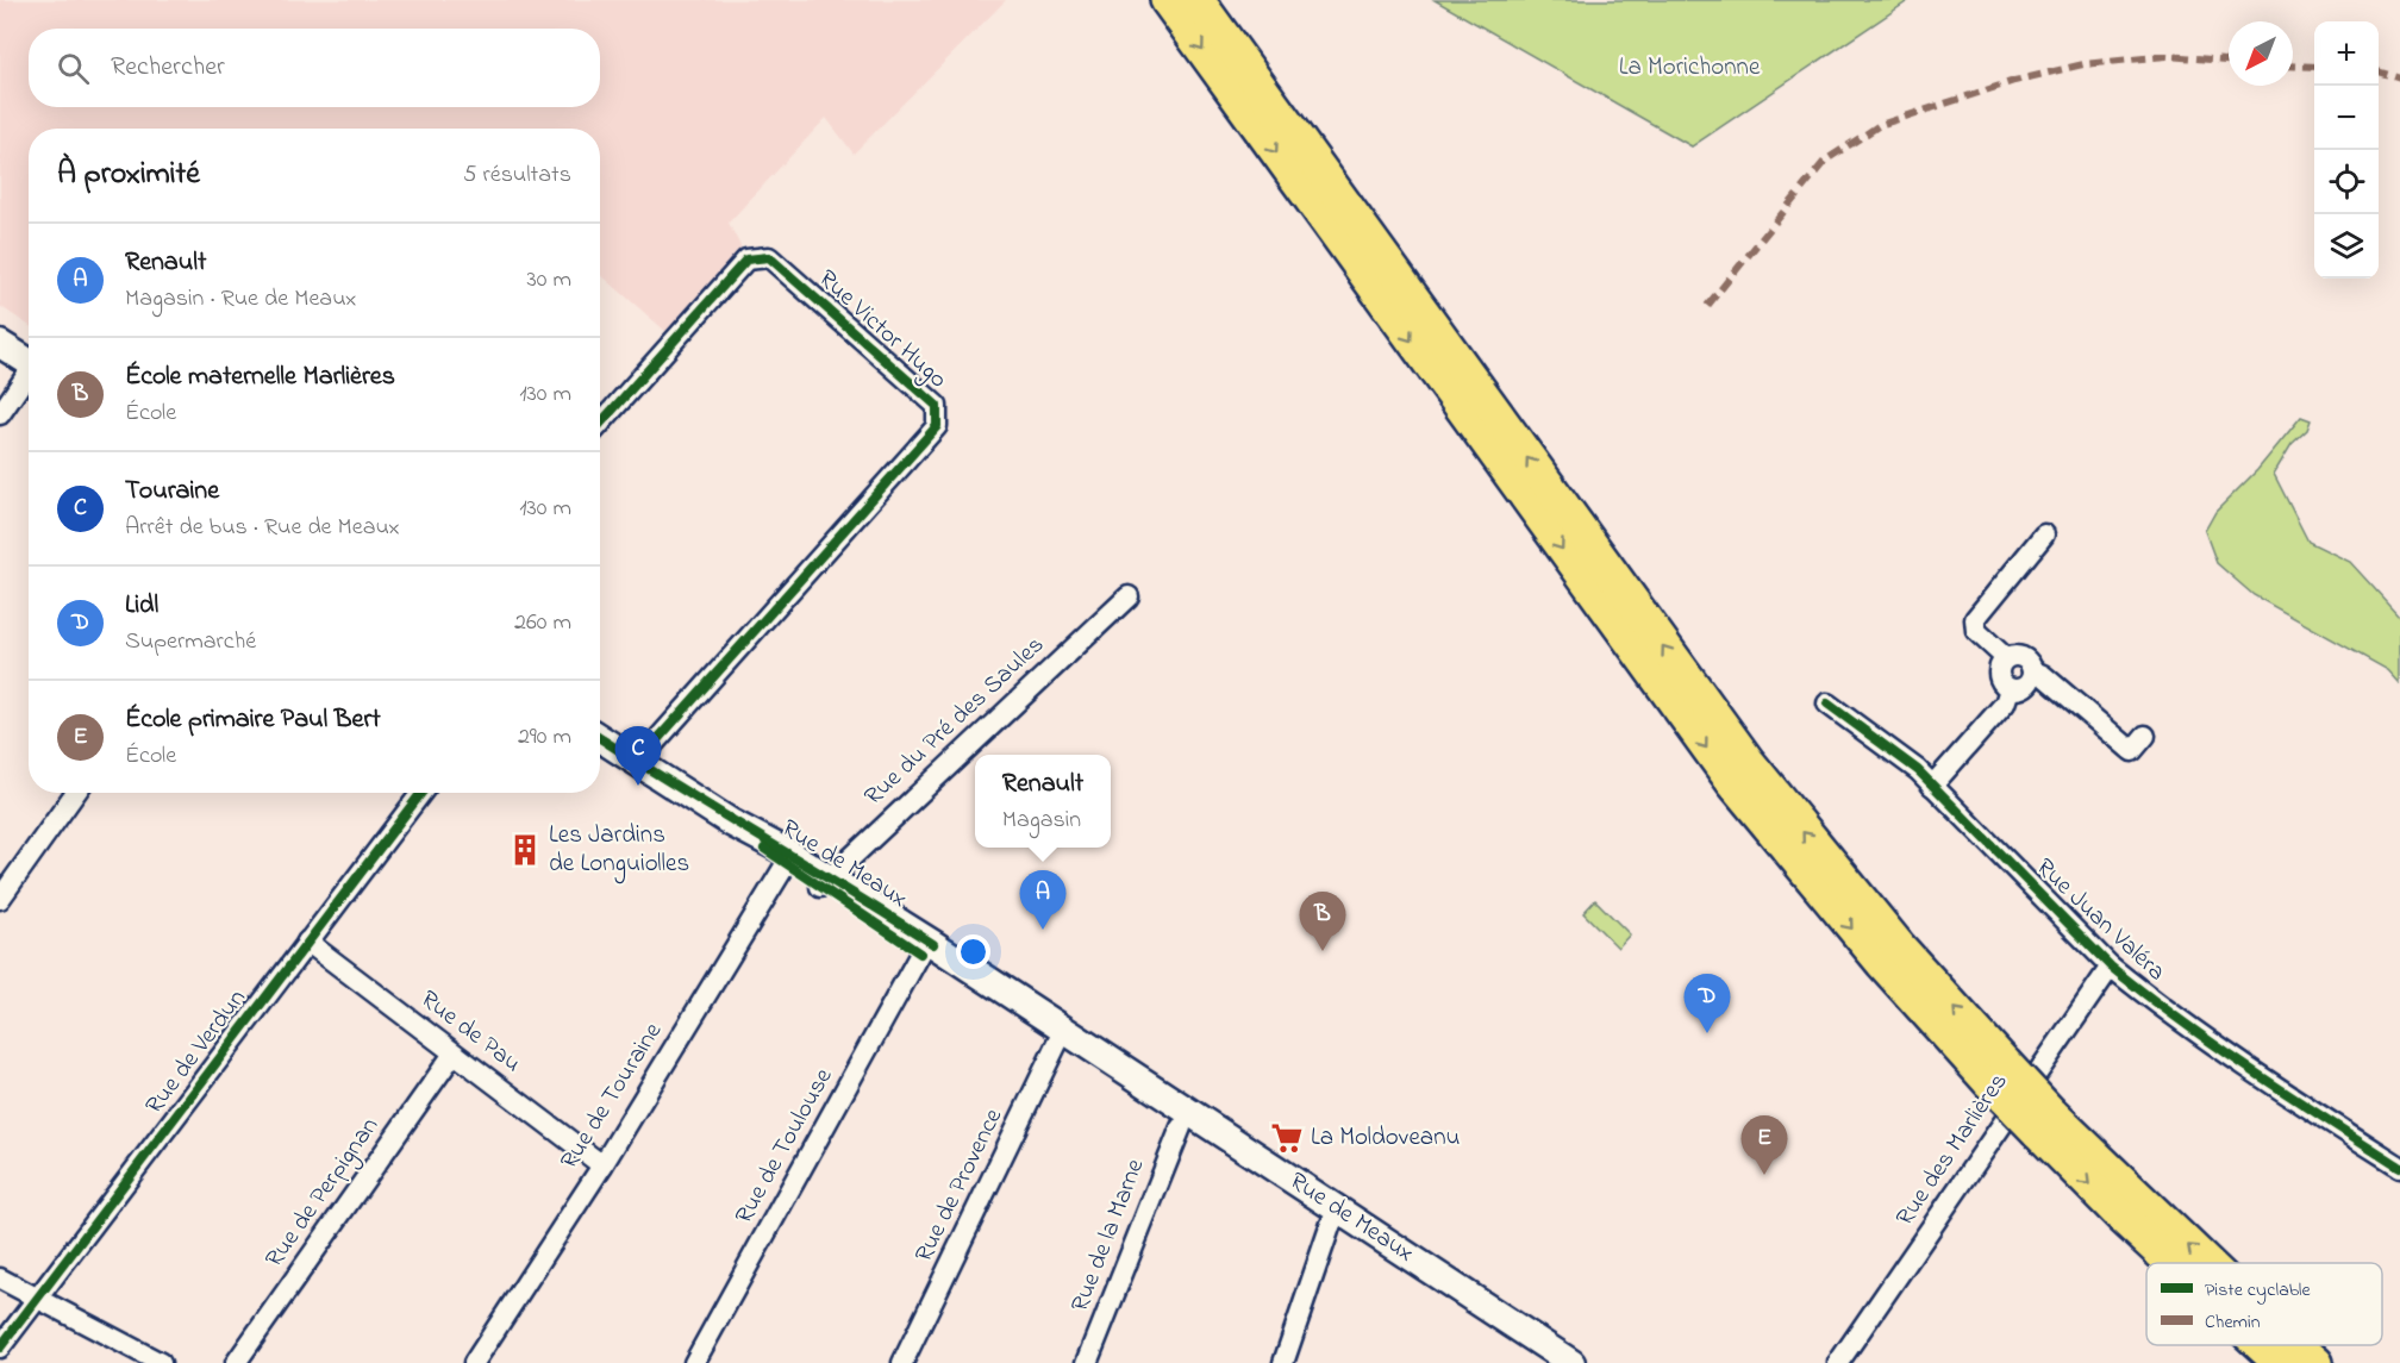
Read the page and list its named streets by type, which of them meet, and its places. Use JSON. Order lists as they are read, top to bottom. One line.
{"streets":{"main road":["Rue de Meaux"],"street":["Rue Victor Hugo","Rue du Pré des Saules","Rue Juan Valéra","Rue de Pau","Rue de Verdun","Rue de Touraine","Rue de Toulouse","Rue des Marlières","Rue de Provence","Rue de Perpignan","Rue de la Marne"]},"crossings":[["Rue Victor Hugo","Rue de Meaux"],["Rue du Pré des Saules","Rue de Meaux"],["Rue de Meaux","Rue de Touraine"],["Rue de Meaux","Rue de Toulouse"],["Rue de Meaux","Rue de Provence"],["Rue de Meaux","Rue de la Marne"],["Rue Juan Valéra","Rue des Marlières"],["Rue de Pau","Rue de Verdun"],["Rue de Pau","Rue de Touraine"],["Rue de Pau","Rue de Perpignan"]],"parks":["La Morichonne"],"places":{"building":["Les Jardins de Longuiolles"],"supermarket":["La Moldoveanu"]},"legend":["Piste cyclable","Chemin"],"north":"bottom left","page":{"map_buttons":["+","−"],"search":"Rechercher","heading":["À proximité","5 résultats"],"list":[{"mark":"A","name":"Renault","note":"Magasin · Rue de Meaux","value":"30 m"},{"mark":"B","name":"École maternelle Marlières","note":"École","value":"130 m"},{"mark":"C","name":"Touraine","note":"Arrêt de bus · Rue de Meaux","value":"130 m"},{"mark":"D","name":"Lidl","note":"Supermarché","value":"260 m"},{"mark":"E","name":"École primaire Paul Bert","note":"École","value":"290 m"}],"pins":["C","A","B","D","E"],"popup":["Renault","Magasin"]}}
